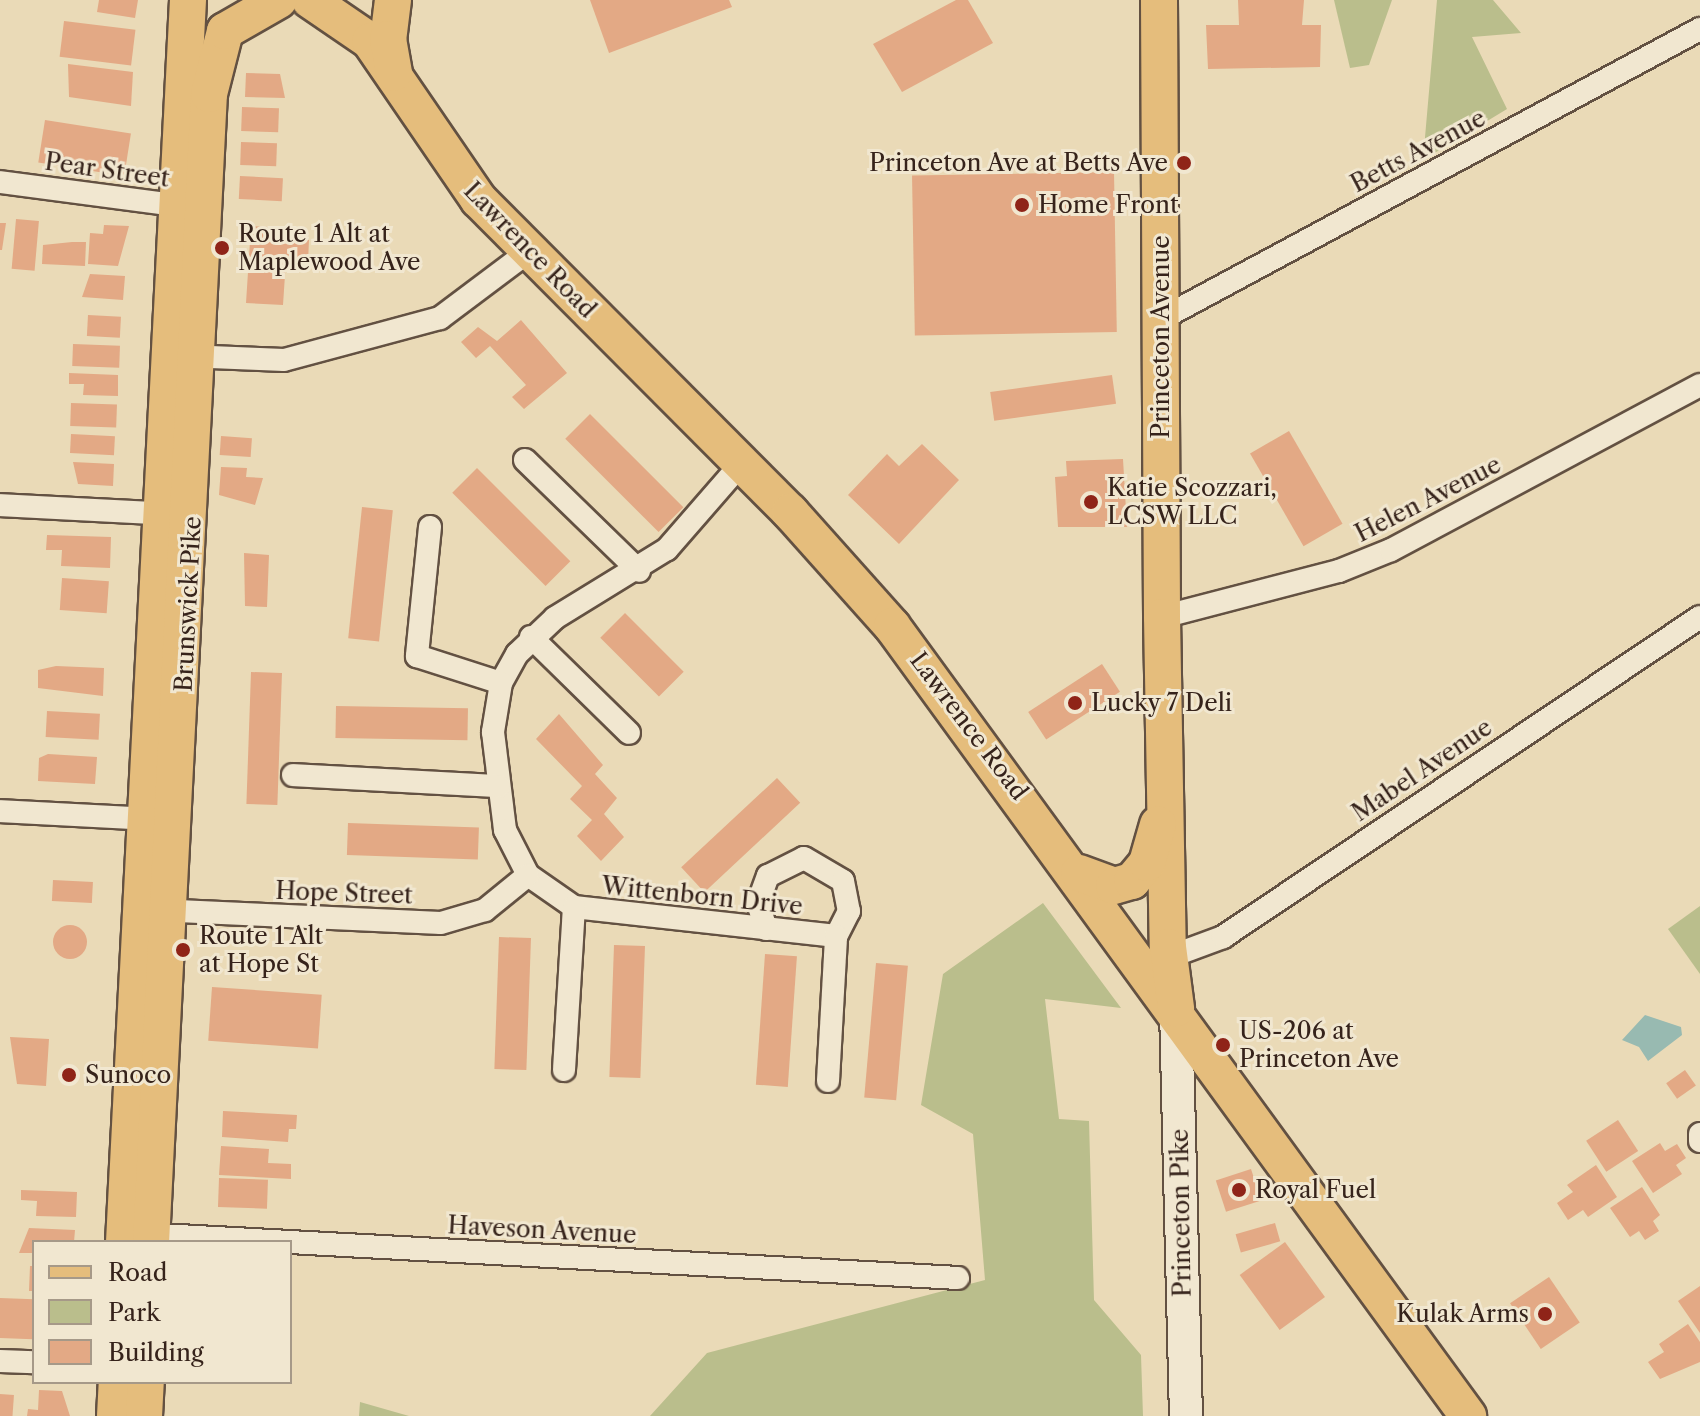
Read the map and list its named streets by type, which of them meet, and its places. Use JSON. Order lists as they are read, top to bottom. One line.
{"streets":{"main road":["Lawrence Road","Princeton Avenue","Brunswick Pike","Princeton Pike"],"street":["Betts Avenue","Pear Street","Helen Avenue","Mabel Avenue","Hope Street","Wittenborn Drive","Haveson Avenue"]},"crossings":[["Betts Avenue","Princeton Avenue"],["Pear Street","Brunswick Pike"],["Lawrence Road","Princeton Avenue"],["Lawrence Road","Wittenborn Drive"],["Lawrence Road","Princeton Pike"],["Princeton Avenue","Helen Avenue"],["Princeton Avenue","Mabel Avenue"],["Princeton Avenue","Princeton Pike"],["Brunswick Pike","Hope Street"],["Brunswick Pike","Haveson Avenue"],["Hope Street","Wittenborn Drive"]],"places":["Princeton Ave at Betts Ave","Home Front","Route 1 Alt at Maplewood Ave","Katie Scozzari, LCSW LLC","Lucky 7 Deli","Route 1 Alt at Hope St","US-206 at Princeton Ave","Sunoco","Royal Fuel","Kulak Arms"],"legend":["Road","Park","Building"]}
